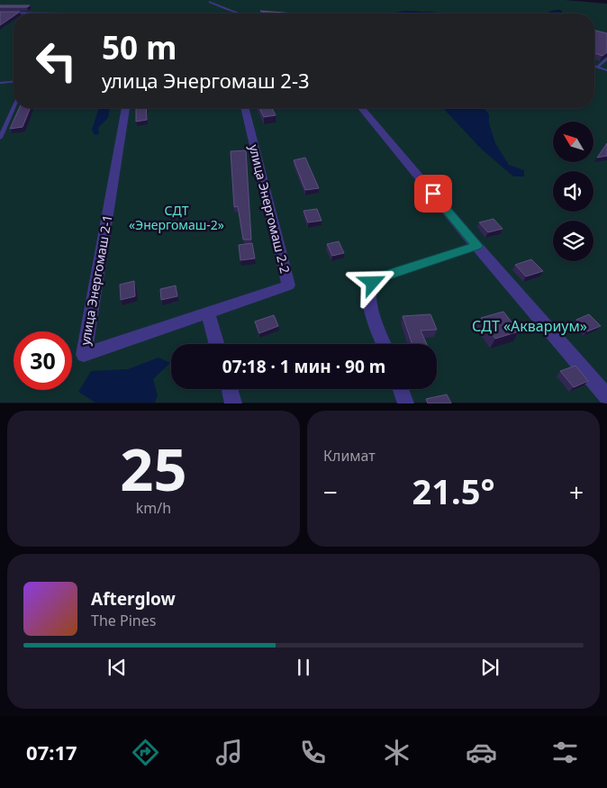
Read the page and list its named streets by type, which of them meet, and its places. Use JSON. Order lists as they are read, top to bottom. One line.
{"streets":{"street":["улица Энергомаш 2-2","улица Энергомаш 2-1"]},"crossings":[["улица Энергомаш 2-2","улица Энергомаш 2-1"]],"parks":["СДТ «Энергомаш-2»","СДТ «Аквариум»"],"north":"top left","page":{"turn":["50 m","улица Энергомаш 2-3"],"limit":"30","trip":"07:18 · 1 мин · 90 m","tile":[["25","km/h"],"Климат"],"heat":["−","21.5°","+"],"song":["Afterglow","The Pines"],"tabs":"07:17"}}
